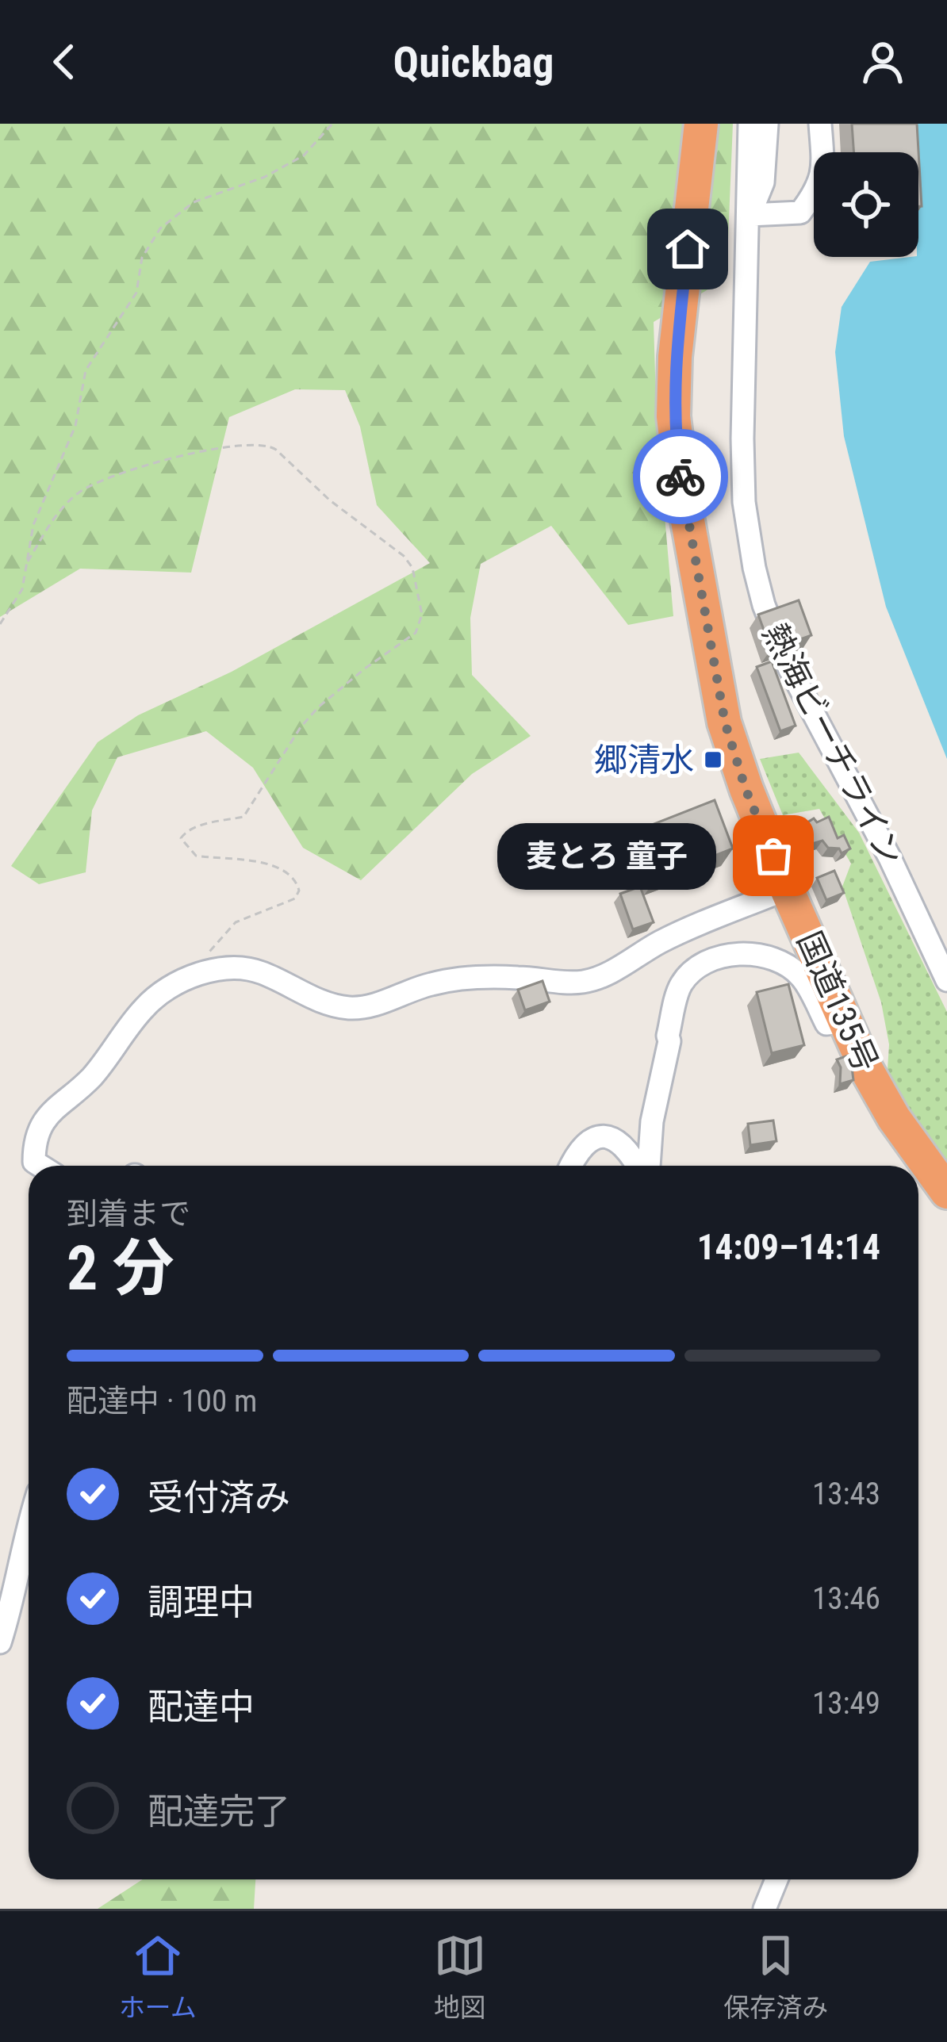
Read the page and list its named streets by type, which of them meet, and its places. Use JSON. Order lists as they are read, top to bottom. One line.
{"streets":{"highway":["国道135号"],"street":["熱海ビーチライン"]},"places":{"transit":["郷清水"],"other":["麦とろ 童子"]},"page":{"header":"Quickbag","bubble":"麦とろ 童子","heading":["2 分","到着まで","14:09–14:14"],"bar":"配達中 · 100 m","list":[["受付済み","13:43"],["調理中","13:46"],["配達中","13:49"],"配達完了"],"tabs":["ホーム","地図","保存済み"]}}
